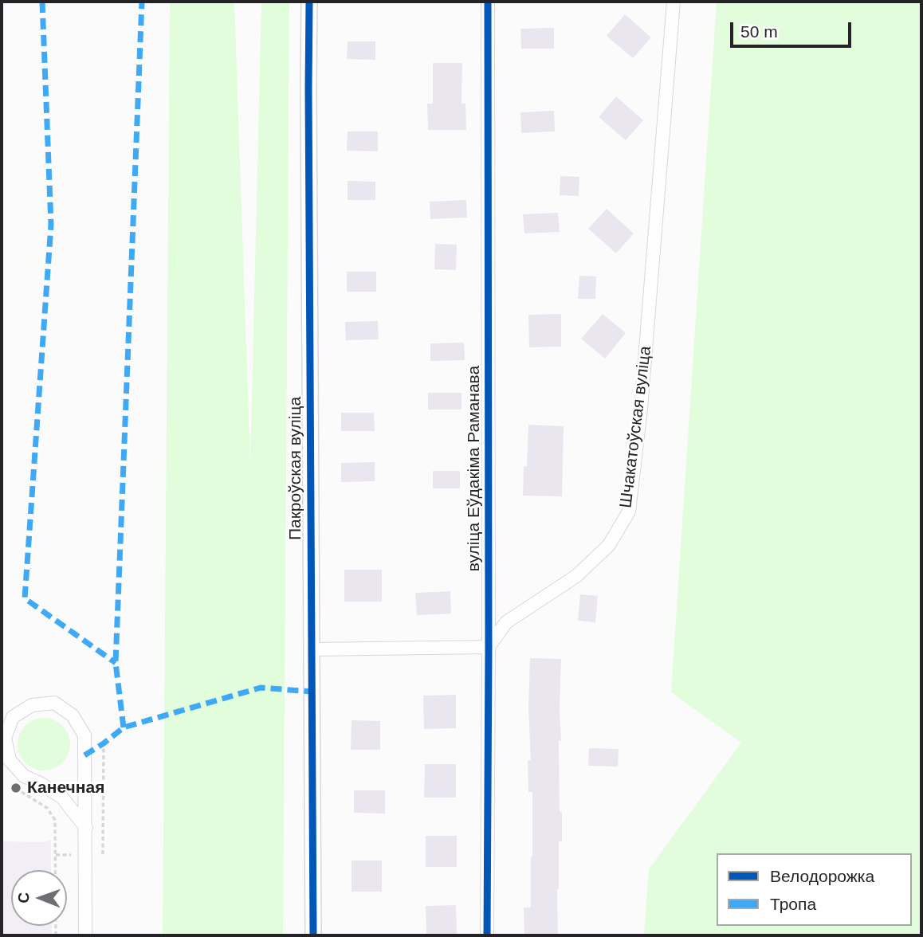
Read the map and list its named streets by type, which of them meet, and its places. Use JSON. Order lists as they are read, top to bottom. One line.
{"streets":{"street":["Шчакатоўская вуліца","Пакроўская вуліца","вуліца Еўдакіма Раманава"]},"crossings":[["Шчакатоўская вуліца","вуліца Еўдакіма Раманава"]],"places":["Канечная"],"legend":["Велодорожка","Тропа"],"scale_bar":"50 m","north":"left"}
